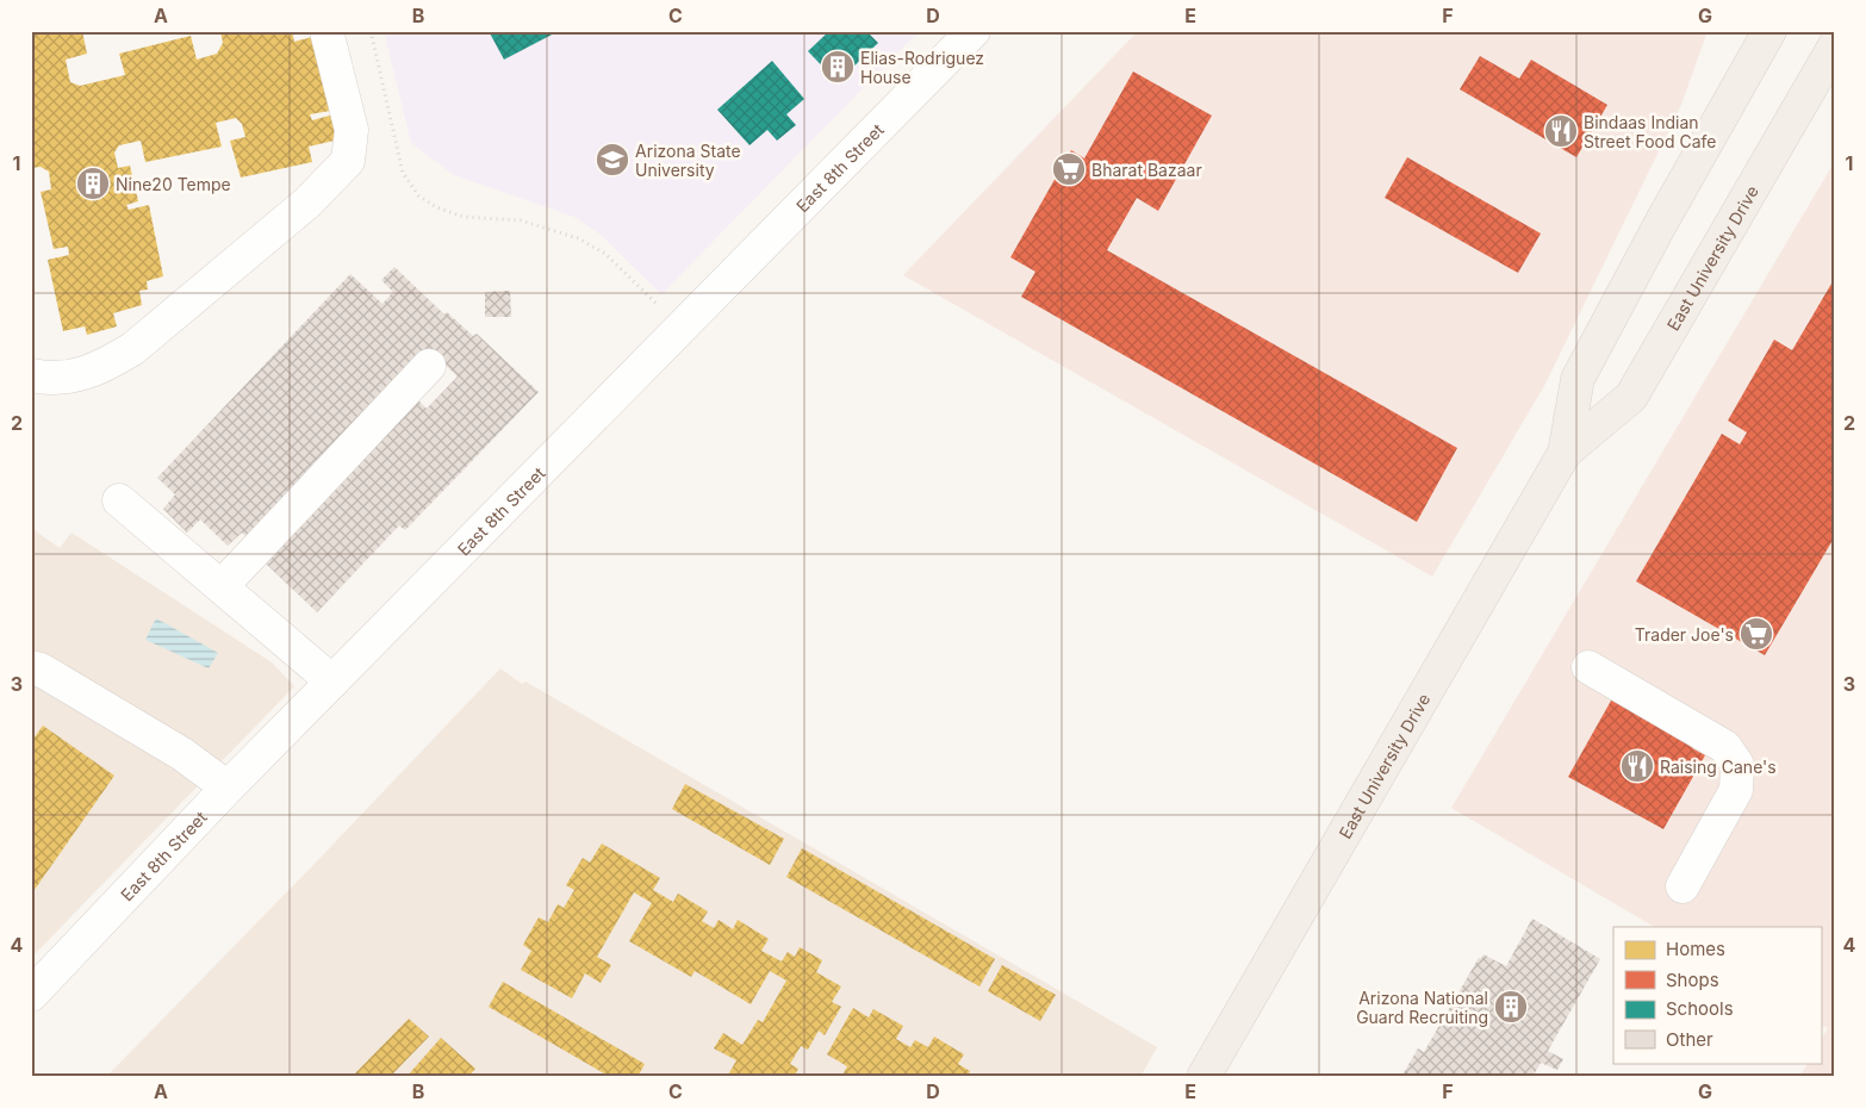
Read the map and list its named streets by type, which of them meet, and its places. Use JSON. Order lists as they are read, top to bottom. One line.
{"streets":{"main road":["East University Drive"],"street":["East 8th Street"]},"places":{"building":["Elias-Rodriguez House","Nine20 Tempe","Arizona National Guard Recruiting"],"restaurant":["Bindaas Indian Street Food Cafe","Raising Cane's"],"school or university":["Arizona State University"],"supermarket":["Bharat Bazaar","Trader Joe's"]},"legend":["Homes","Shops","Schools","Other"],"grid":{"columns":["A","B","C","D","E","F","G"],"rows":["1","2","3","4"]}}
